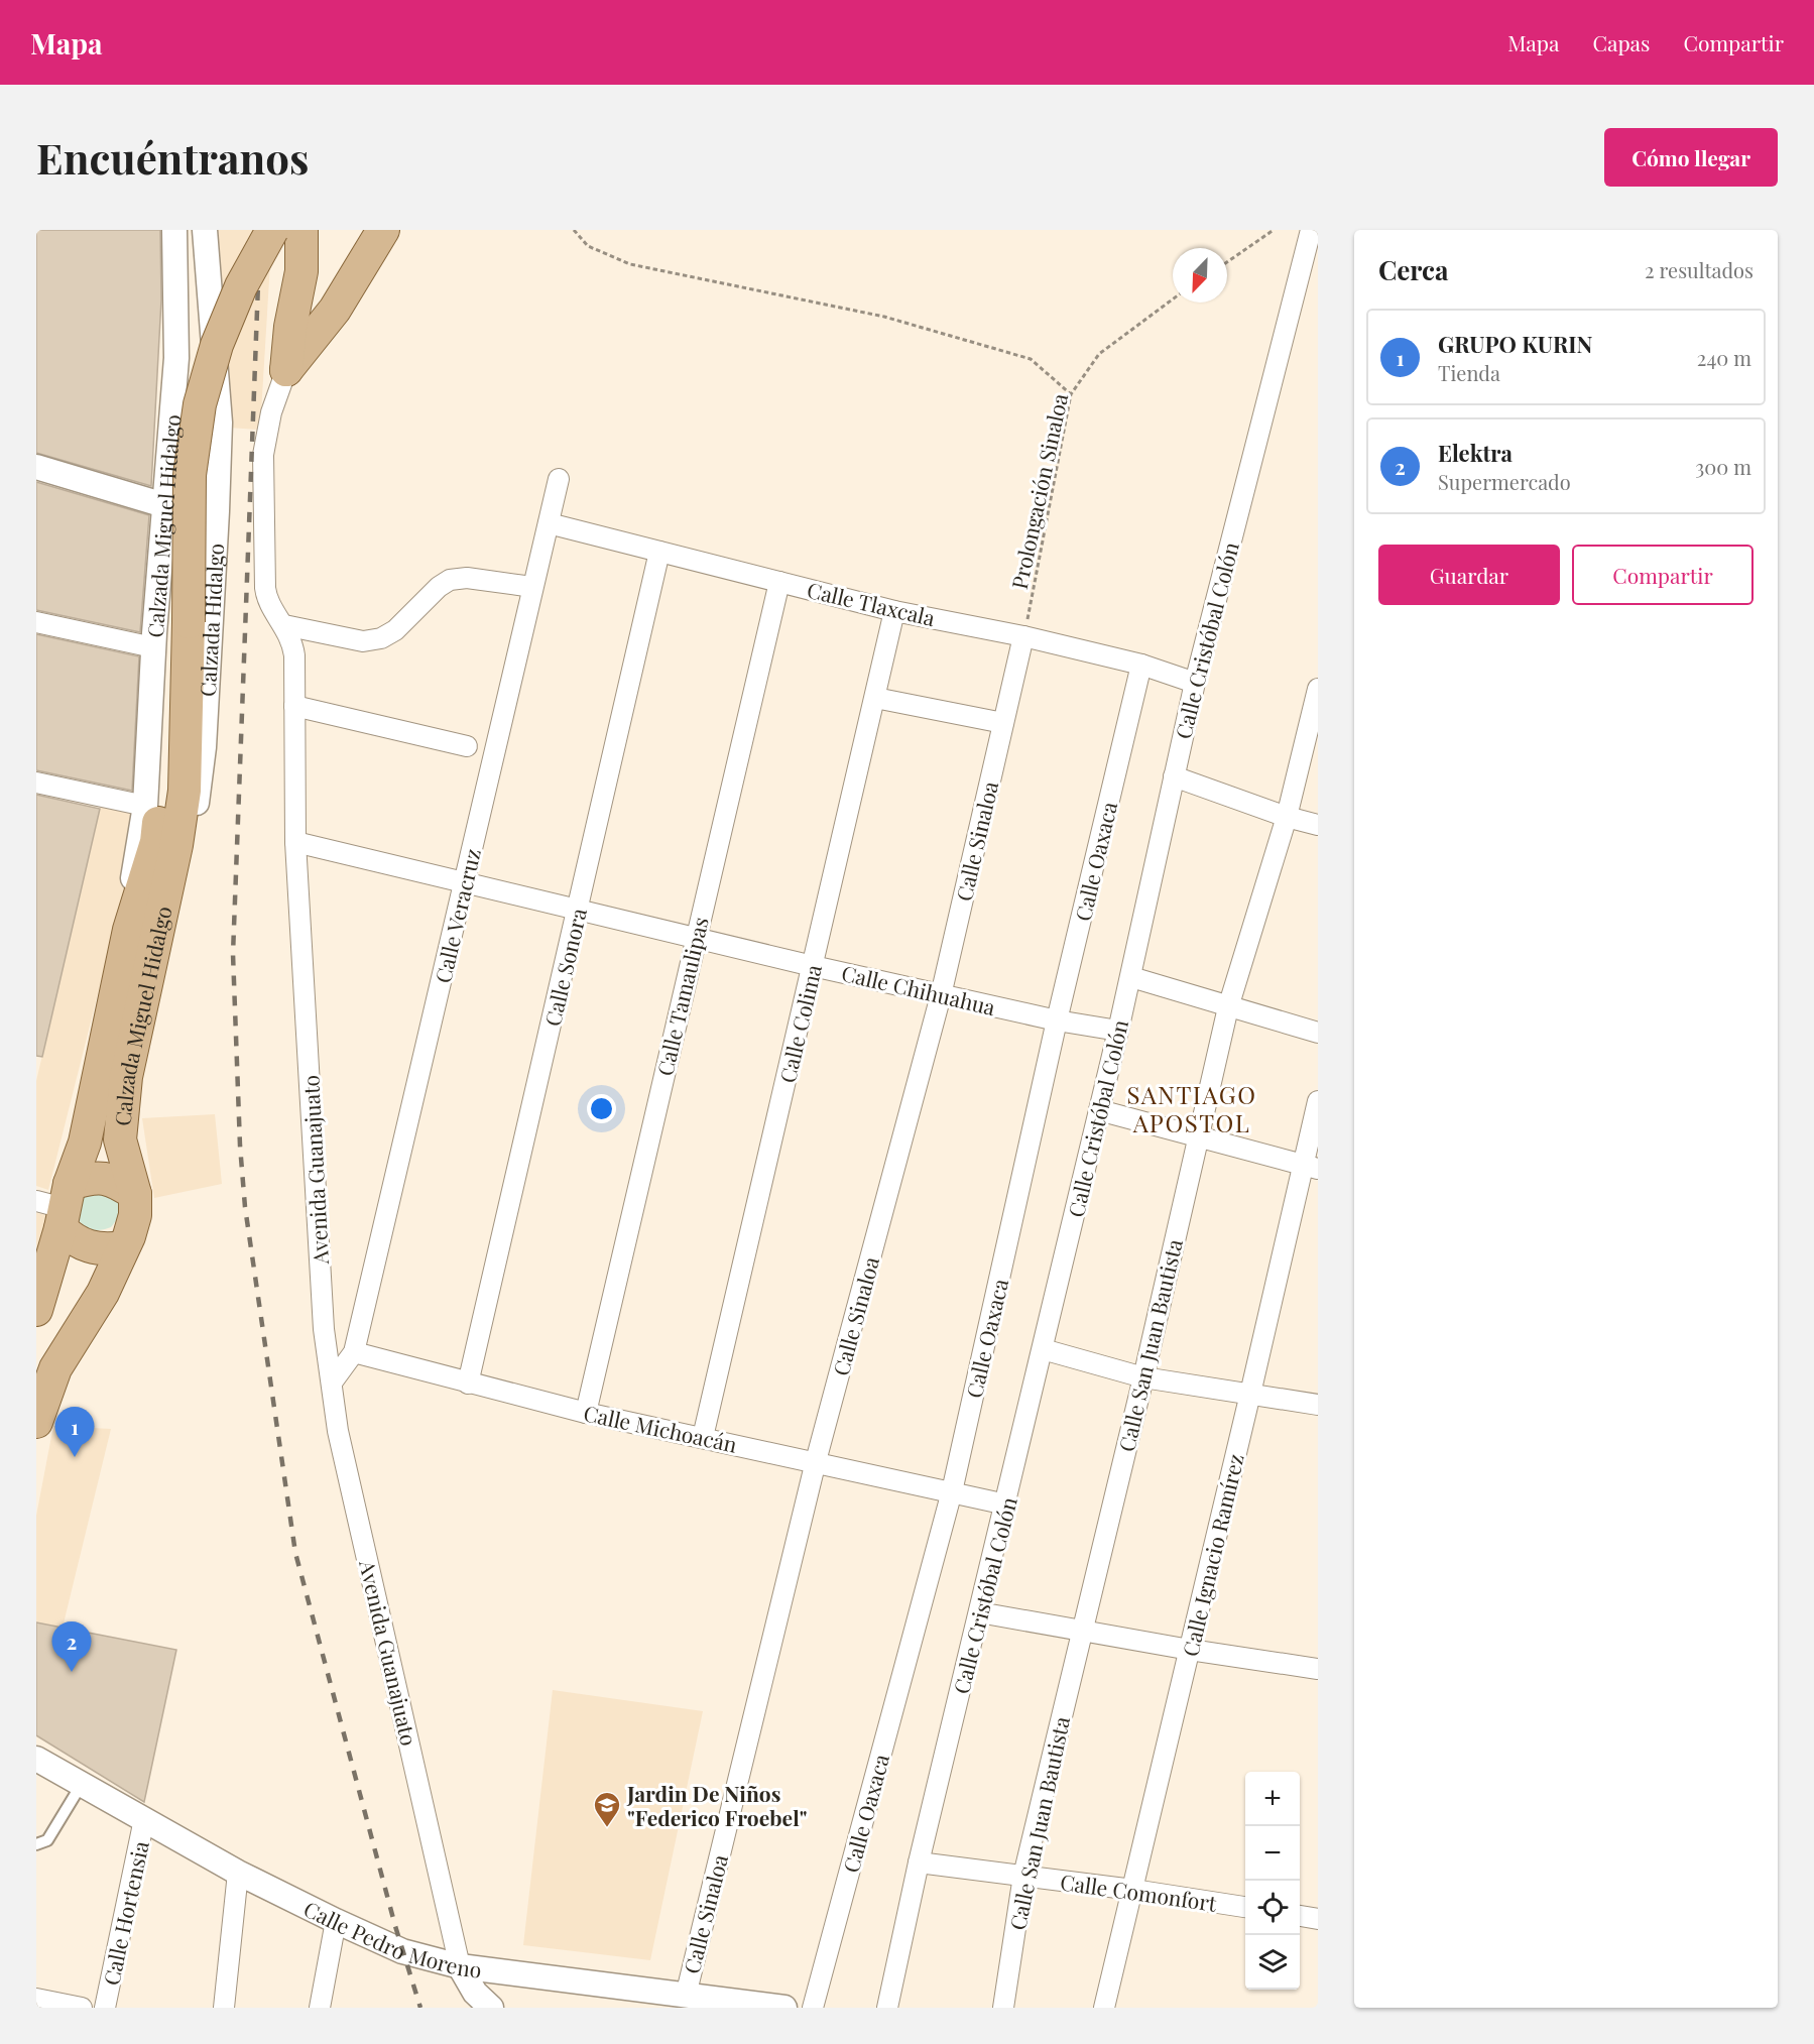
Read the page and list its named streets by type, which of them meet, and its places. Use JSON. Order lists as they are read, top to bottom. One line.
{"streets":{"main road":["Calzada Miguel Hidalgo"],"street":["Calle Tlaxcala","Calzada Hidalgo","Calle Cristóbal Colón","Calle Sinaloa","Calle Oaxaca","Calle Veracruz","Calle Sonora","Calle Chihuahua","Calle Tamaulipas","Calle Colima","Avenida Guanajuato","Calle San Juan Bautista","Calle Michoacán","Calle Ignacio Ramírez","Calle Comonfort","Calle Hortensia","Calle Pedro Moreno"],"path":["Prolongación Sinaloa"]},"crossings":[["Prolongación Sinaloa","Calle Tlaxcala"],["Prolongación Sinaloa","Calle Sinaloa"],["Calzada Miguel Hidalgo","Calzada Hidalgo"],["Calle Tlaxcala","Calle Cristóbal Colón"],["Calle Tlaxcala","Calle Sinaloa"],["Calle Tlaxcala","Calle Oaxaca"],["Calle Tlaxcala","Calle Veracruz"],["Calle Tlaxcala","Calle Sonora"],["Calle Tlaxcala","Calle Tamaulipas"],["Calle Tlaxcala","Calle Colima"],["Calle Cristóbal Colón","Calle Chihuahua"],["Calle Cristóbal Colón","Calle Michoacán"],["Calle Cristóbal Colón","Calle Comonfort"],["Calle Sinaloa","Calle Chihuahua"],["Calle Sinaloa","Calle Michoacán"],["Calle Sinaloa","Calle Pedro Moreno"],["Calle Oaxaca","Calle Chihuahua"],["Calle Oaxaca","Calle Michoacán"],["Calle Veracruz","Calle Chihuahua"],["Calle Veracruz","Calle Michoacán"],["Calle Sonora","Calle Chihuahua"],["Calle Sonora","Calle Michoacán"],["Calle Chihuahua","Calle Tamaulipas"],["Calle Chihuahua","Calle Colima"],["Calle Chihuahua","Avenida Guanajuato"],["Calle Tamaulipas","Calle Michoacán"],["Calle Colima","Calle Michoacán"],["Avenida Guanajuato","Calle Pedro Moreno"],["Calle San Juan Bautista","Calle Comonfort"],["Calle Ignacio Ramírez","Calle Comonfort"],["Calle Hortensia","Calle Pedro Moreno"]],"districts":["SANTIAGO APOSTOL"],"places":{"school or university":["Jardin De Niños \"Federico Froebel\""]},"north":"bottom left","page":{"header":"Mapa","nav":["Mapa","Capas","Compartir"],"buttons":["Cómo llegar",["Guardar","Compartir"]],"title":"Encuéntranos","heading":["Cerca","2 resultados"],"list":[{"mark":"1","name":"GRUPO KURIN","note":"Tienda","value":"240 m"},{"mark":"2","name":"Elektra","note":"Supermercado","value":"300 m"}],"pins":["1","2"],"map_buttons":["+","−"]}}
